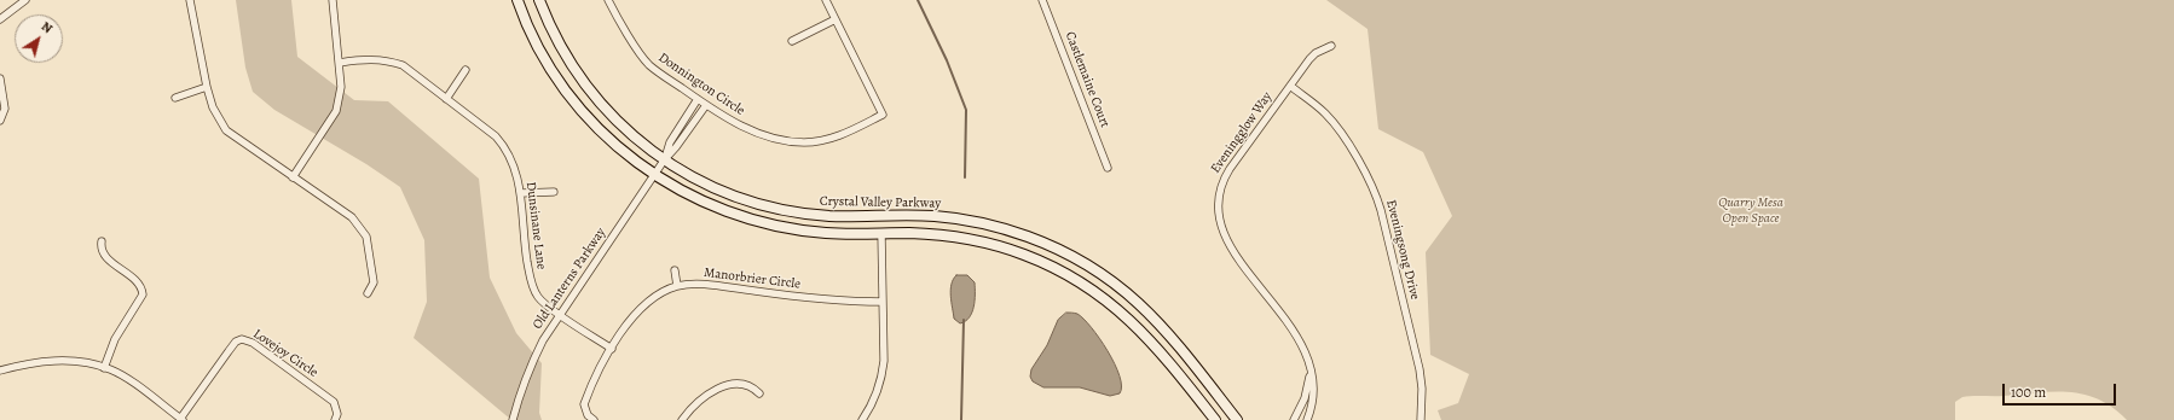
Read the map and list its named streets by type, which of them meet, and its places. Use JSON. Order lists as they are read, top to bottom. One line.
{"streets":{"main road":["Crystal Valley Parkway"],"street":["Castlemaine Court","Donnington Circle","Eveningglow Way","Dunsinane Lane","Eveningsong Drive","Old Lanterns Parkway","Manorbrier Circle","Lovejoy Circle"]},"crossings":[["Donnington Circle","Old Lanterns Parkway"],["Eveningglow Way","Eveningsong Drive"],["Crystal Valley Parkway","Old Lanterns Parkway"],["Dunsinane Lane","Old Lanterns Parkway"],["Dunsinane Lane","Manorbrier Circle"]],"parks":["Quarry Mesa Open Space"],"scale_bar":"100 m","north":"top right"}
